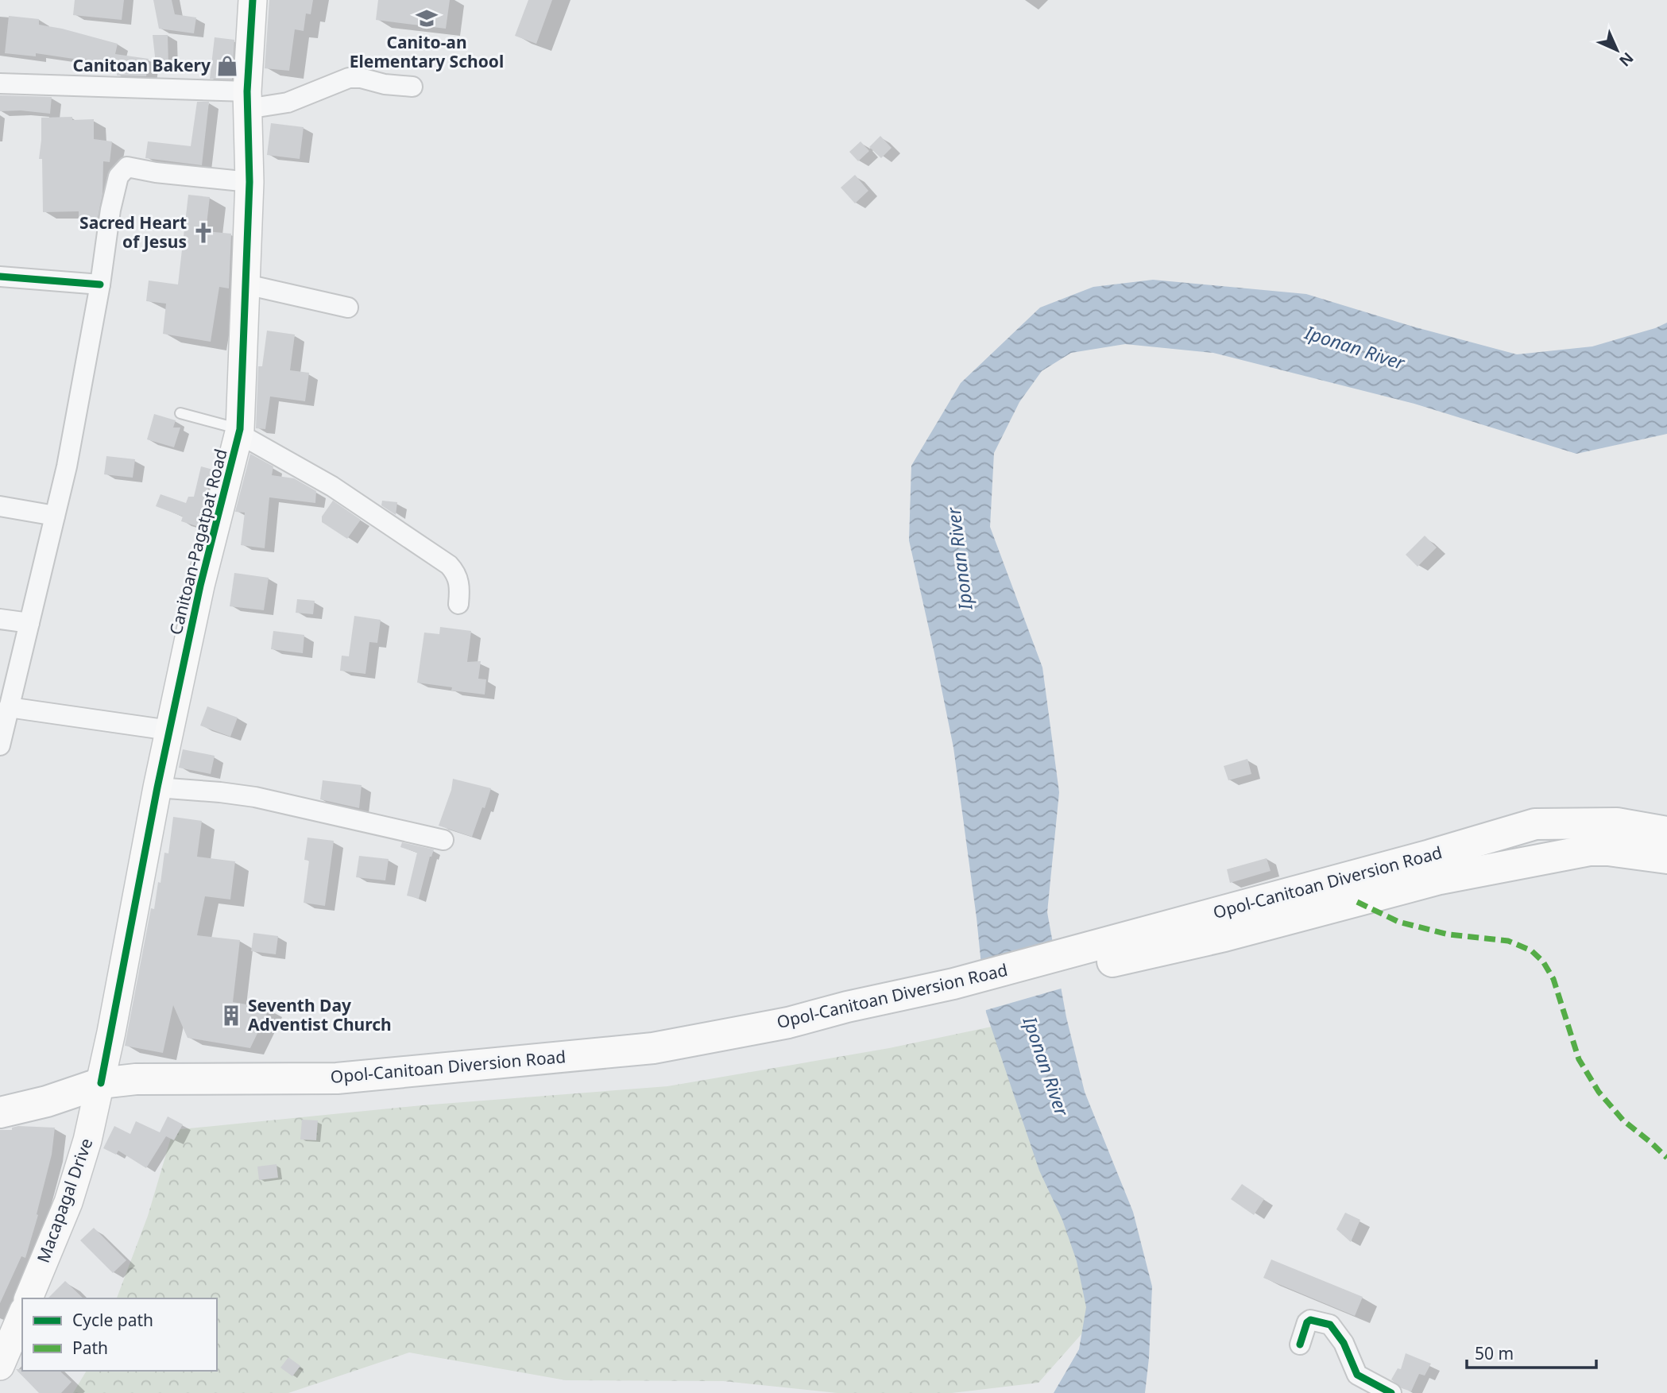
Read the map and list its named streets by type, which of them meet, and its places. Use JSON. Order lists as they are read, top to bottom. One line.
{"streets":{"main road":["Opol-Canitoan Diversion Road"],"street":["Canitoan-Pagatpat Road","Macapagal Drive"]},"crossings":[["Canitoan-Pagatpat Road","Opol-Canitoan Diversion Road"],["Canitoan-Pagatpat Road","Macapagal Drive"],["Opol-Canitoan Diversion Road","Macapagal Drive"]],"water":["Iponan River"],"places":{"school or university":["Canito-an Elementary School"],"shop":["Canitoan Bakery"],"church":["Sacred Heart of Jesus"],"building":["Seventh Day Adventist Church"]},"legend":["Cycle path","Path"],"scale_bar":"50 m","north":"bottom right"}
